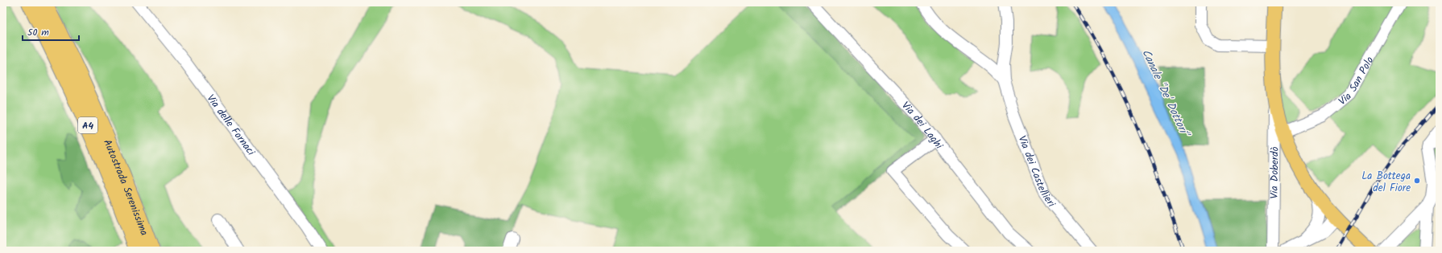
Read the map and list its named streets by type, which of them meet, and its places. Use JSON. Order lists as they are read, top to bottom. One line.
{"streets":{"highway":["A4","Autostrada Serenissima"],"street":["Via San Polo","Via dei Laghi","Via delle Fornaci","Via dei Castellieri","Via Doberdò"]},"water":["Canale \"De' Dottori\""],"places":["La Bottega del Fiore"],"scale_bar":"50 m"}
